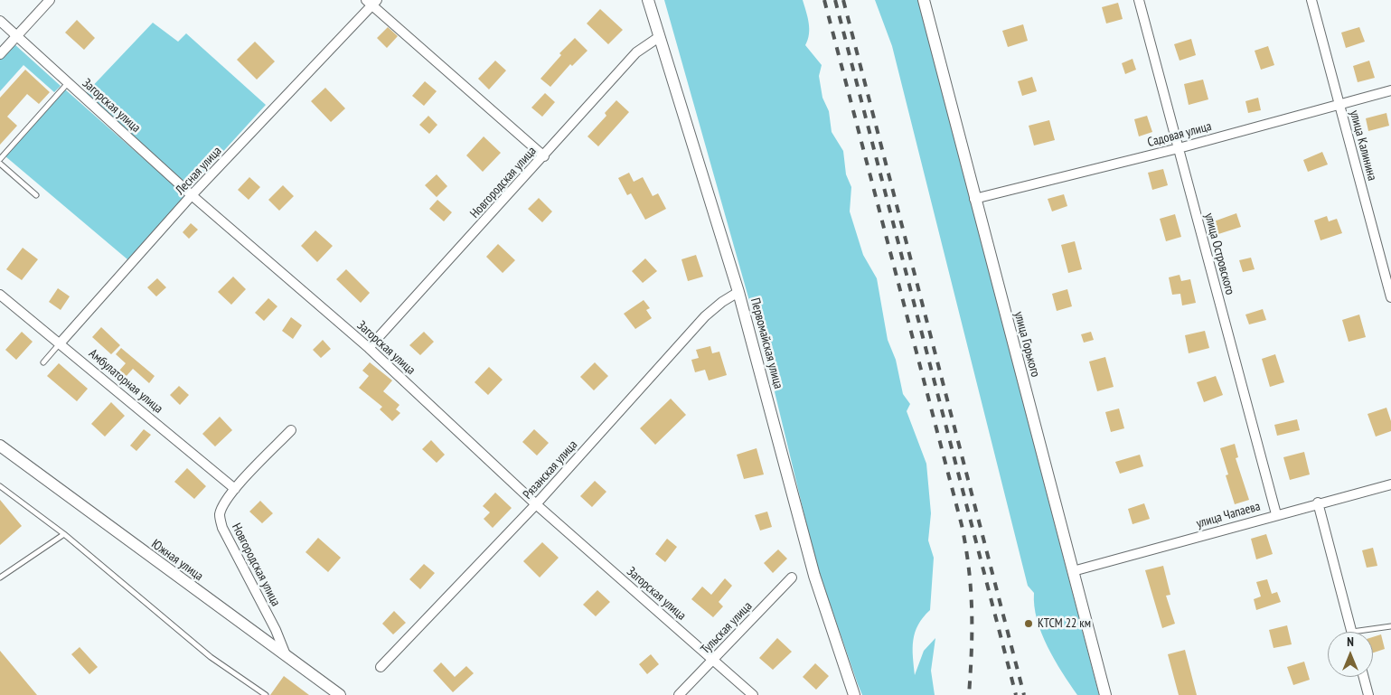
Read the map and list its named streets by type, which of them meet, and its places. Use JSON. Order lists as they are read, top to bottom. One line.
{"streets":{"street":["Загорская улица","Садовая улица","улица Калинина","Лесная улица","Новгородская улица","улица Островского","Первомайская улица","улица Горького","Амбулаторная улица","Рязанская улица","улица Чапаева","Южная улица","Тульская улица"]},"crossings":[["Загорская улица","Лесная улица"],["Загорская улица","Новгородская улица"],["Загорская улица","Рязанская улица"],["Загорская улица","Тульская улица"],["Садовая улица","улица Калинина"],["Садовая улица","улица Островского"],["Садовая улица","улица Горького"],["Лесная улица","Амбулаторная улица"],["Новгородская улица","Первомайская улица"],["Новгородская улица","Амбулаторная улица"],["Новгородская улица","Южная улица"],["улица Островского","улица Чапаева"],["Первомайская улица","Рязанская улица"],["улица Горького","улица Чапаева"]],"places":["КТСМ 22 км"],"north":"top"}
